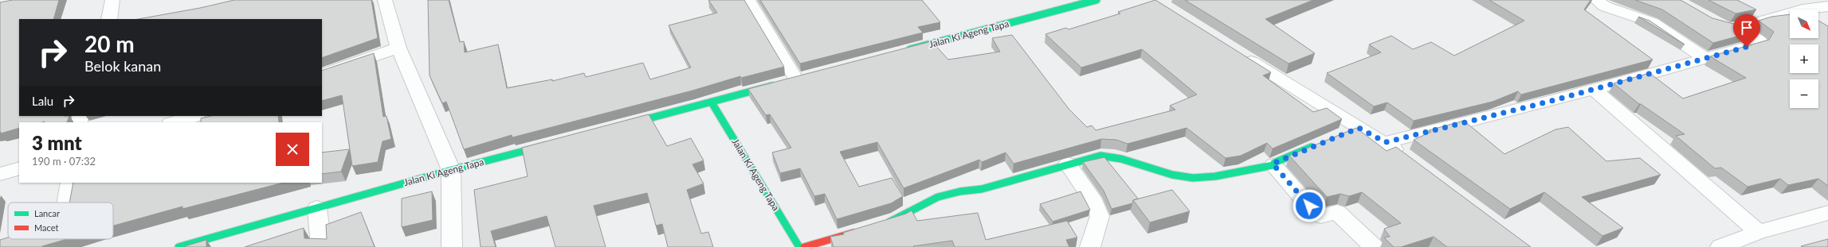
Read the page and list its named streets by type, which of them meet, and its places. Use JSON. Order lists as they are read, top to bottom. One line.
{"streets":{"street":["Jalan Ki Ageng Tapa"]},"legend":["Lancar","Macet"],"north":"bottom right","page":{"map_buttons":["+","−"],"turn":["20 m","Belok kanan"],"then":"Lalu","heading":["3 mnt","190 m · 07:32"]}}
